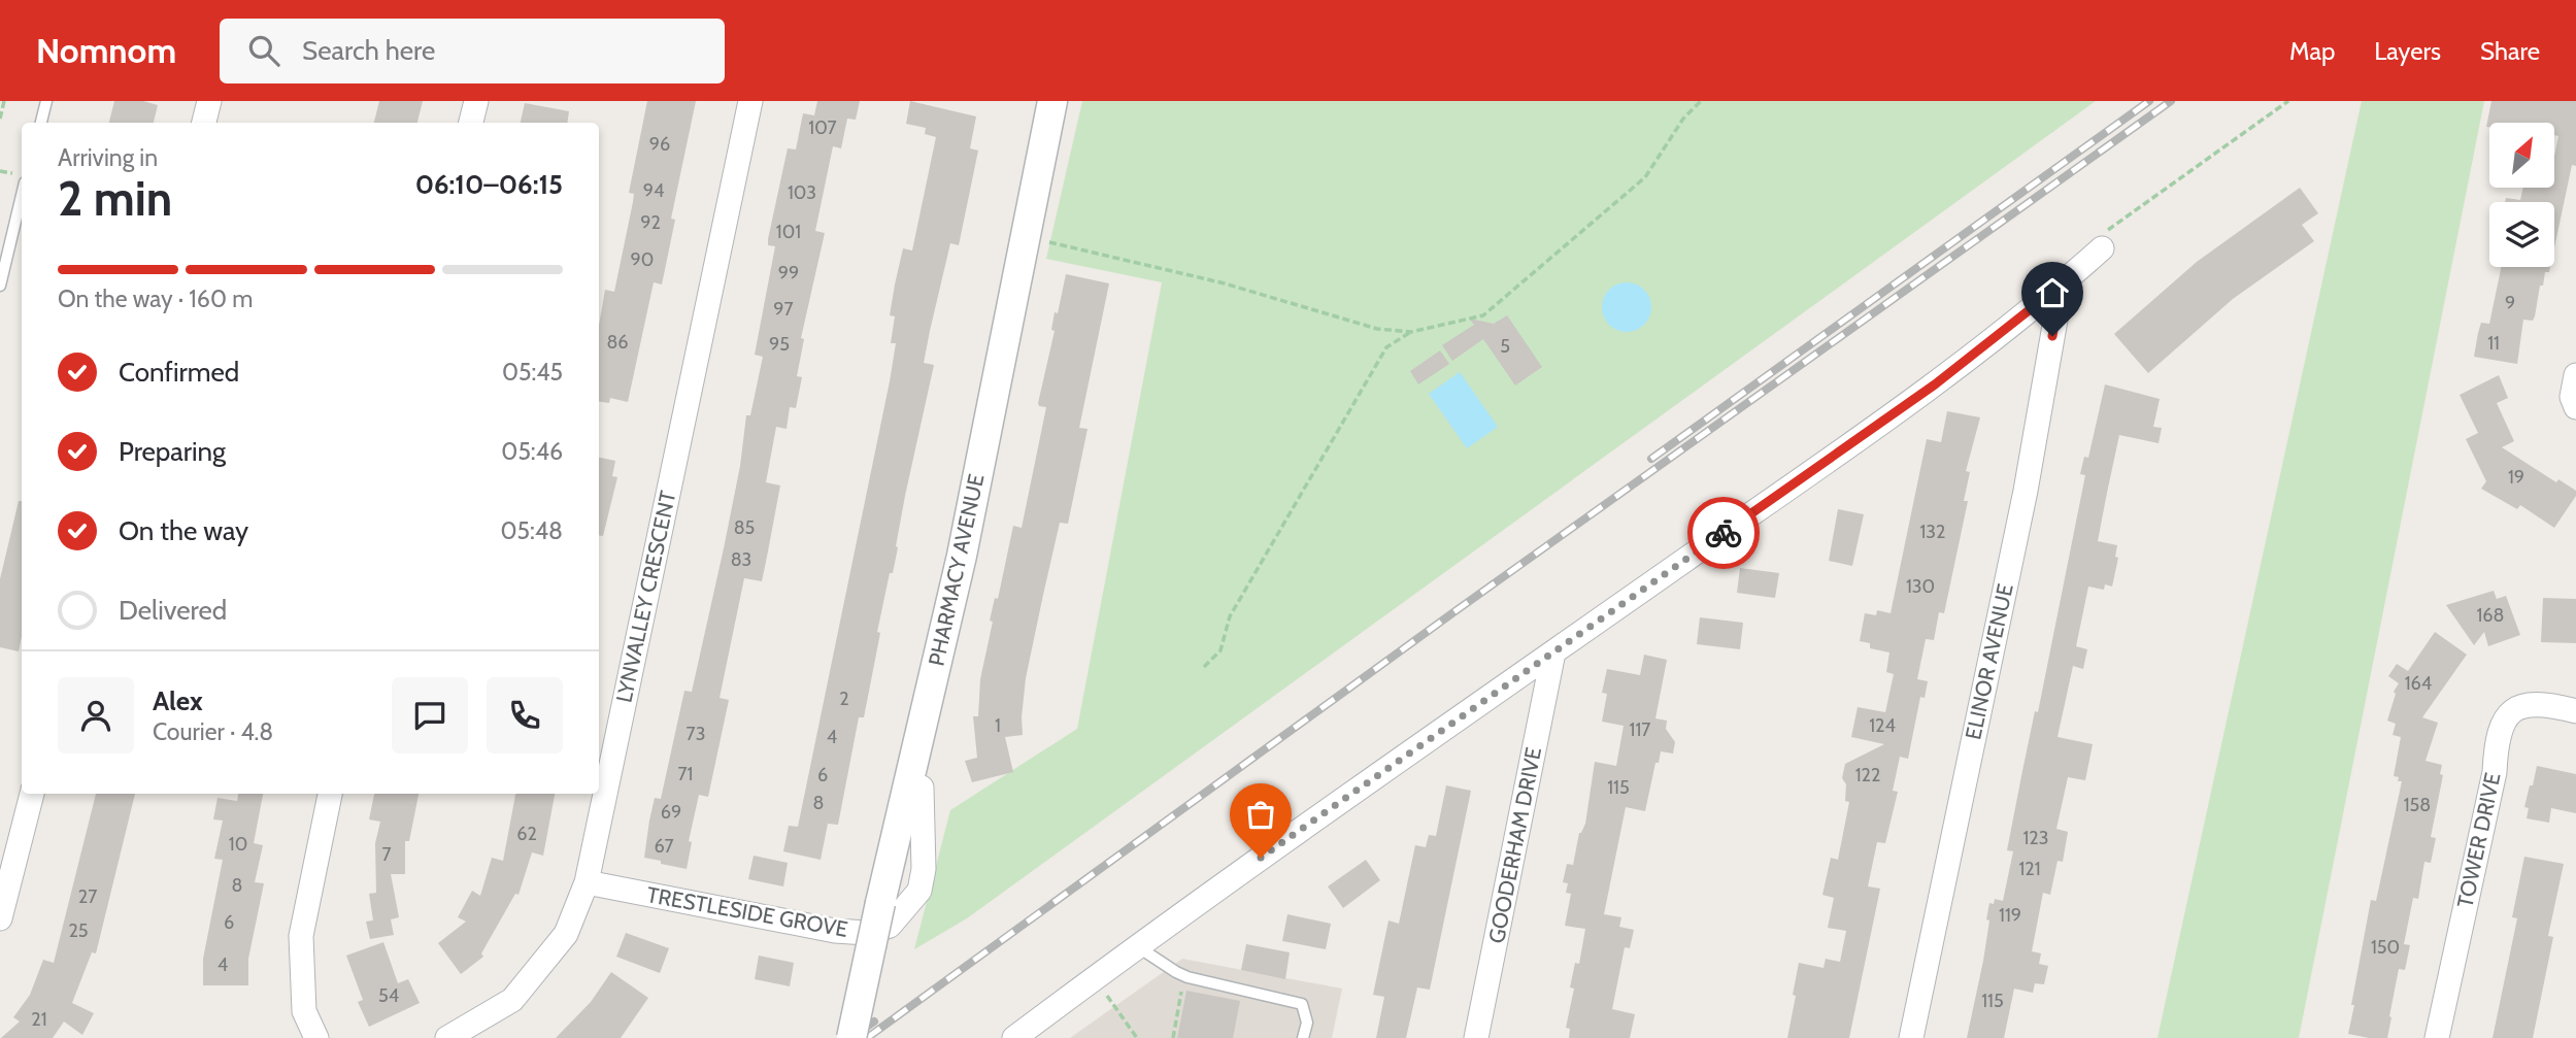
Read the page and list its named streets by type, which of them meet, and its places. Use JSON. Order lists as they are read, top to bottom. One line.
{"streets":{"street":["PHARMACY AVENUE","LYNVALLEY CRESCENT","ELINOR AVENUE","TOWER DRIVE","GOODERHAM DRIVE","TRESTLESIDE GROVE"]},"crossings":[["LYNVALLEY CRESCENT","TRESTLESIDE GROVE"]],"house_numbers":["107","96","94","103","92","101","90","99","9","97","86","11","95","5","19","85","132","83","130","168","164","2","1","124","117","73","4","71","6","122","115","8","158","69","62","123","10","67","7","121","8","27","119","6","25","150","4","54","115","21"],"north":"top right","page":{"header":"Nomnom","search":"Search here","nav":["Map","Layers","Share"],"heading":["2 min","Arriving in","06:10–06:15"],"panel":["Alex","Courier · 4.8"],"bar":"On the way · 160 m","list":[["Confirmed","05:45"],["Preparing","05:46"],["On the way","05:48"],"Delivered"]}}
